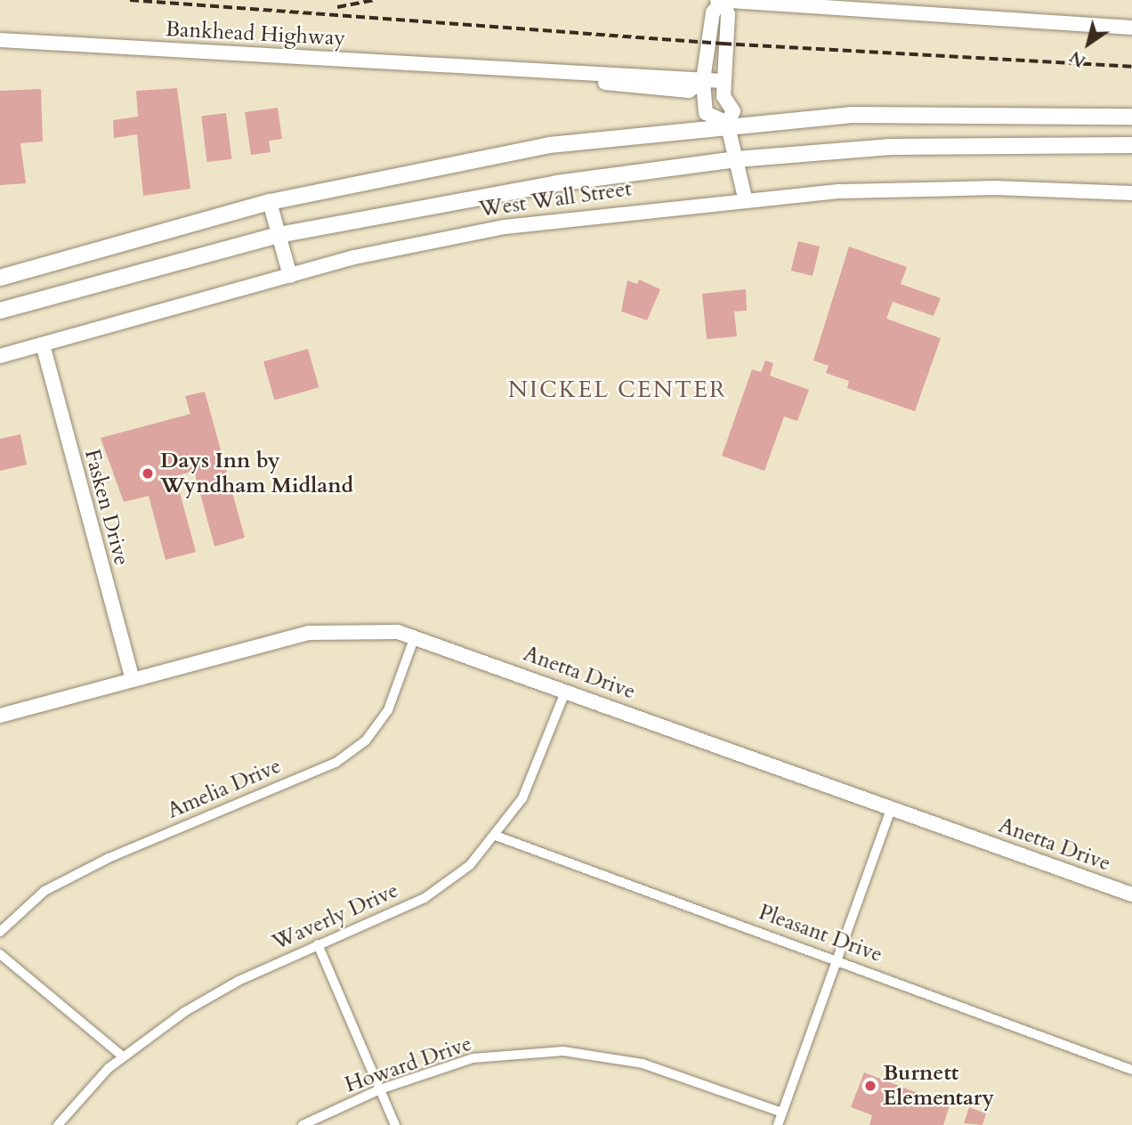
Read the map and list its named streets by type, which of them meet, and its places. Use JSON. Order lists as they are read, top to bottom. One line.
{"streets":{"main road":["West Wall Street"],"street":["Bankhead Highway","Fasken Drive","Anetta Drive","Amelia Drive","Waverly Drive","Pleasant Drive","Howard Drive"]},"crossings":[["West Wall Street","Fasken Drive"],["Fasken Drive","Anetta Drive"],["Anetta Drive","Amelia Drive"],["Anetta Drive","Waverly Drive"],["Waverly Drive","Pleasant Drive"]],"districts":["NICKEL CENTER"],"places":["Days Inn by Wyndham Midland","Burnett Elementary"],"north":"bottom left"}
